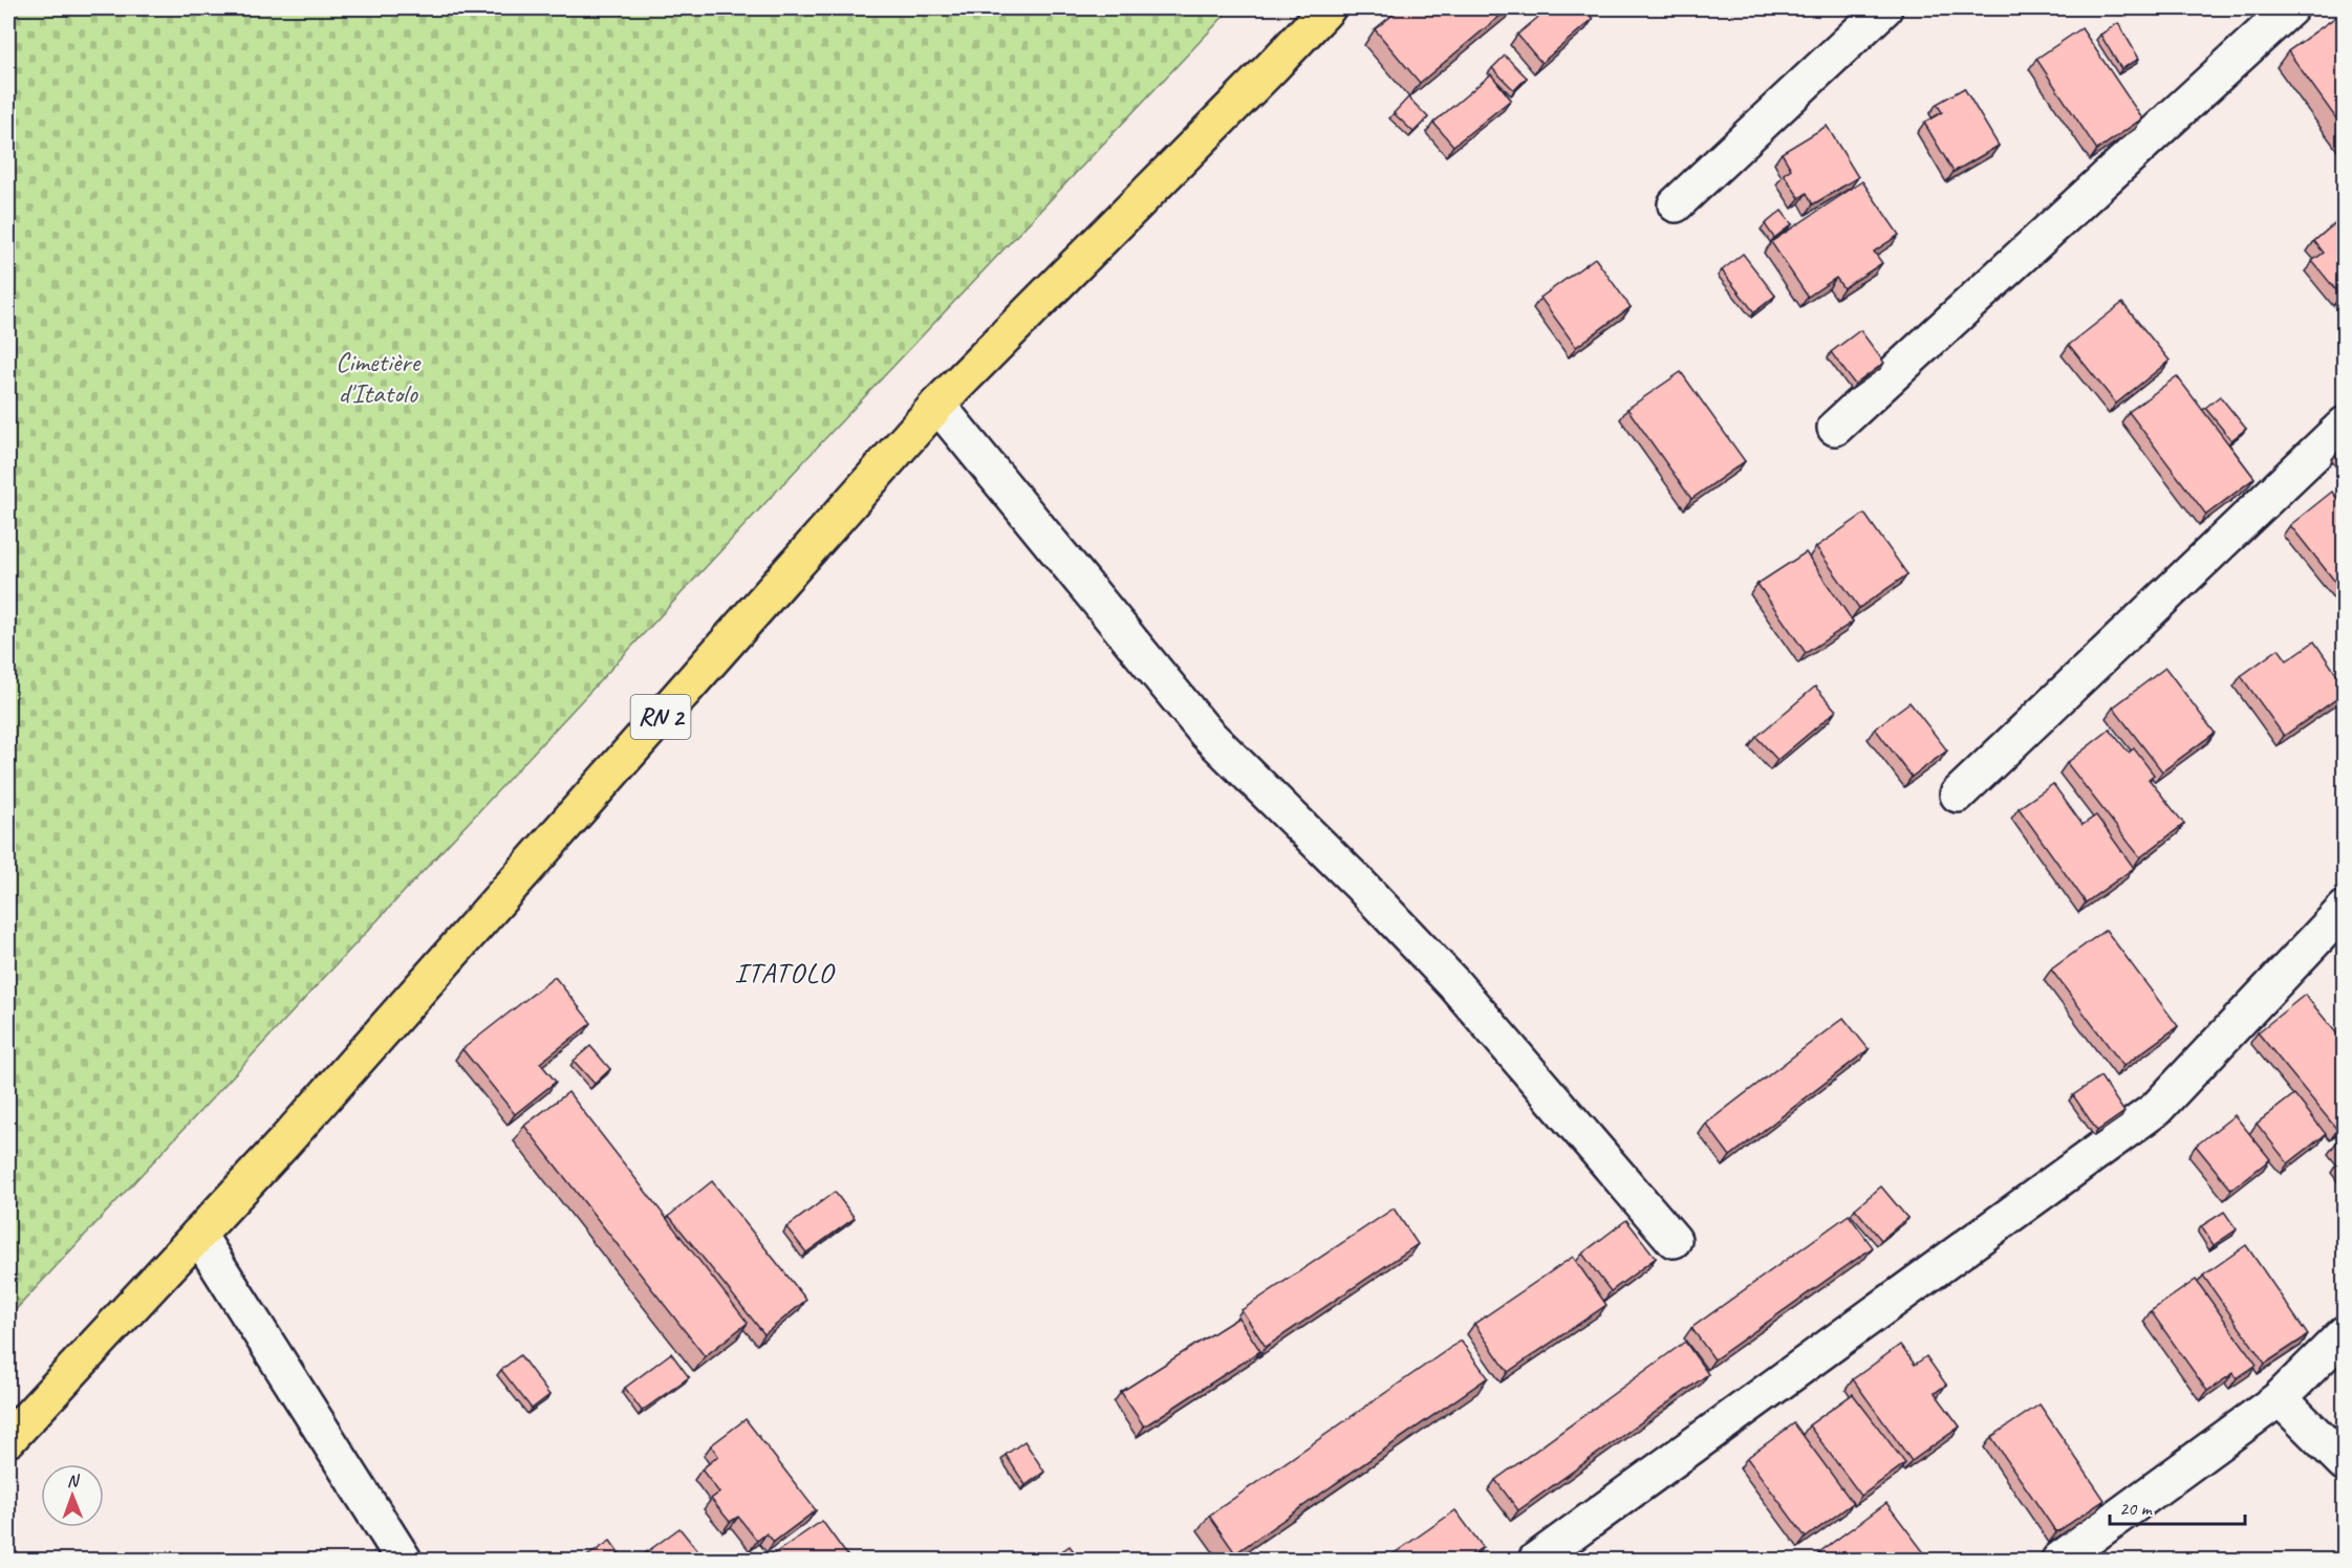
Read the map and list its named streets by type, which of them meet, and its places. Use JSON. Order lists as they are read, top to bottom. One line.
{"streets":{"highway":["RN 2"]},"districts":["ITATOLO"],"parks":["Cimetière d'Itatolo"],"scale_bar":"20 m","north":"top"}
